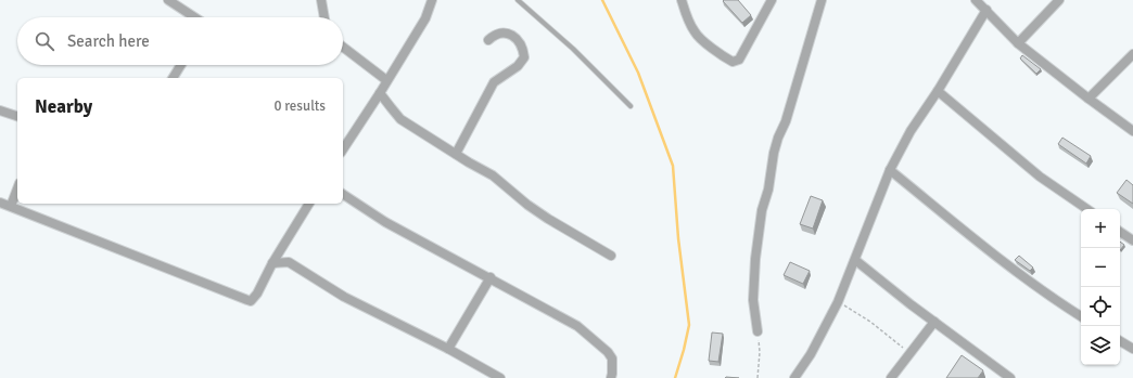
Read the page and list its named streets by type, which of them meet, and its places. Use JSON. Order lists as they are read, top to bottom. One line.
{"page":{"search":"Search here","heading":["Nearby","0 results"],"map_buttons":["+","−"]}}
